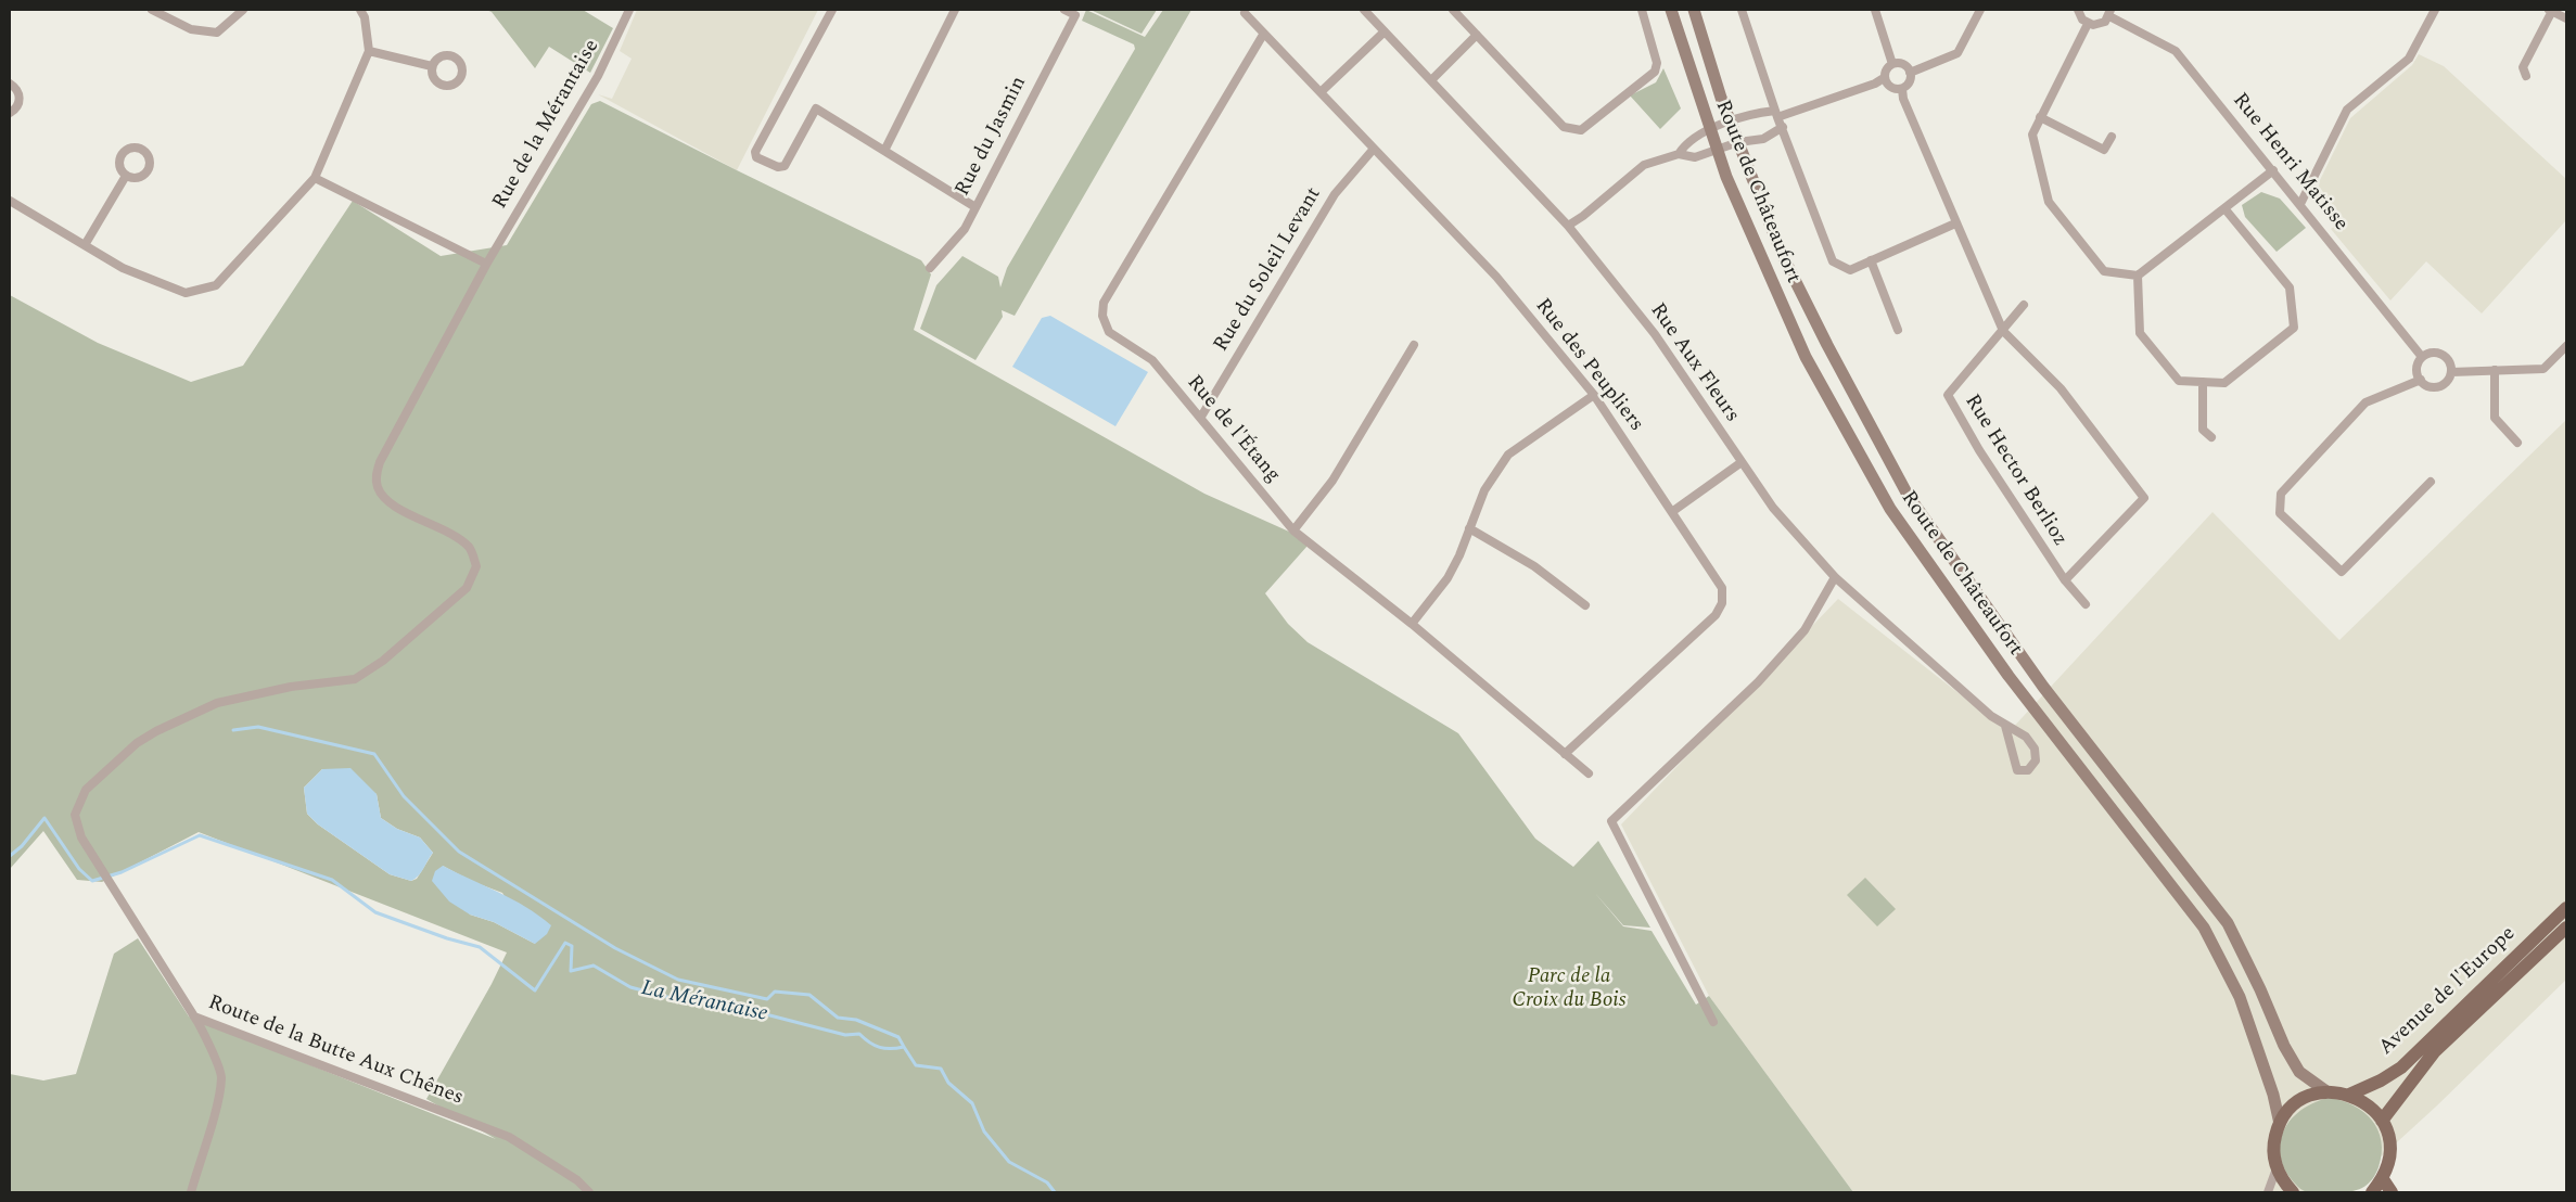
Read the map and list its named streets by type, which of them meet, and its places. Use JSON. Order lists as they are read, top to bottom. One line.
{"streets":{"main road":["Route de Châteaufort","Avenue de l'Europe"],"street":["Rue de la Mérantaise","Rue du Jasmin","Rue Henri Matisse","Rue du Soleil Levant","Rue Aux Fleurs","Rue des Peupliers","Rue de l'Étang","Rue Hector Berlioz","Route de la Butte Aux Chênes"]},"crossings":[["Rue de la Mérantaise","Route de la Butte Aux Chênes"],["Rue du Soleil Levant","Rue des Peupliers"],["Rue du Soleil Levant","Rue de l'Étang"],["Rue des Peupliers","Rue de l'Étang"]],"water":["La Mérantaise"],"parks":["Parc de la Croix du Bois"]}
